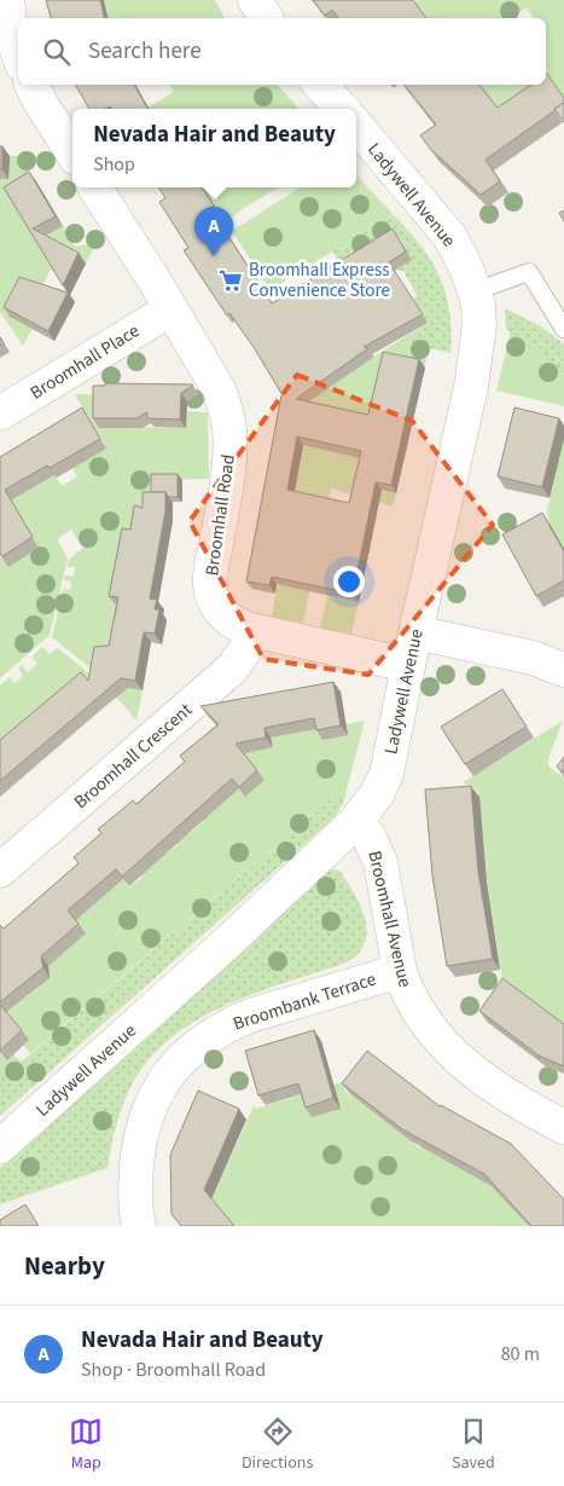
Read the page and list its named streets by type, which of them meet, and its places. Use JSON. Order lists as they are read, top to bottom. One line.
{"streets":{"street":["Ladywell Avenue","Broomhall Place","Broomhall Road","Broomhall Crescent","Broomhall Avenue","Broombank Terrace"]},"crossings":[["Ladywell Avenue","Broomhall Road"],["Ladywell Avenue","Broomhall Avenue"],["Broomhall Place","Broomhall Road"],["Broomhall Road","Broomhall Crescent"],["Broomhall Avenue","Broombank Terrace"]],"places":{"supermarket":["Broomhall Express Convenience Store"]},"page":{"search":"Search here","popup":["Nevada Hair and Beauty","Shop"],"pins":"A","heading":"Nearby","list":[{"mark":"A","name":"Nevada Hair and Beauty","note":"Shop · Broomhall Road","value":"80 m"}],"nav":["Map","Directions","Saved"]}}
